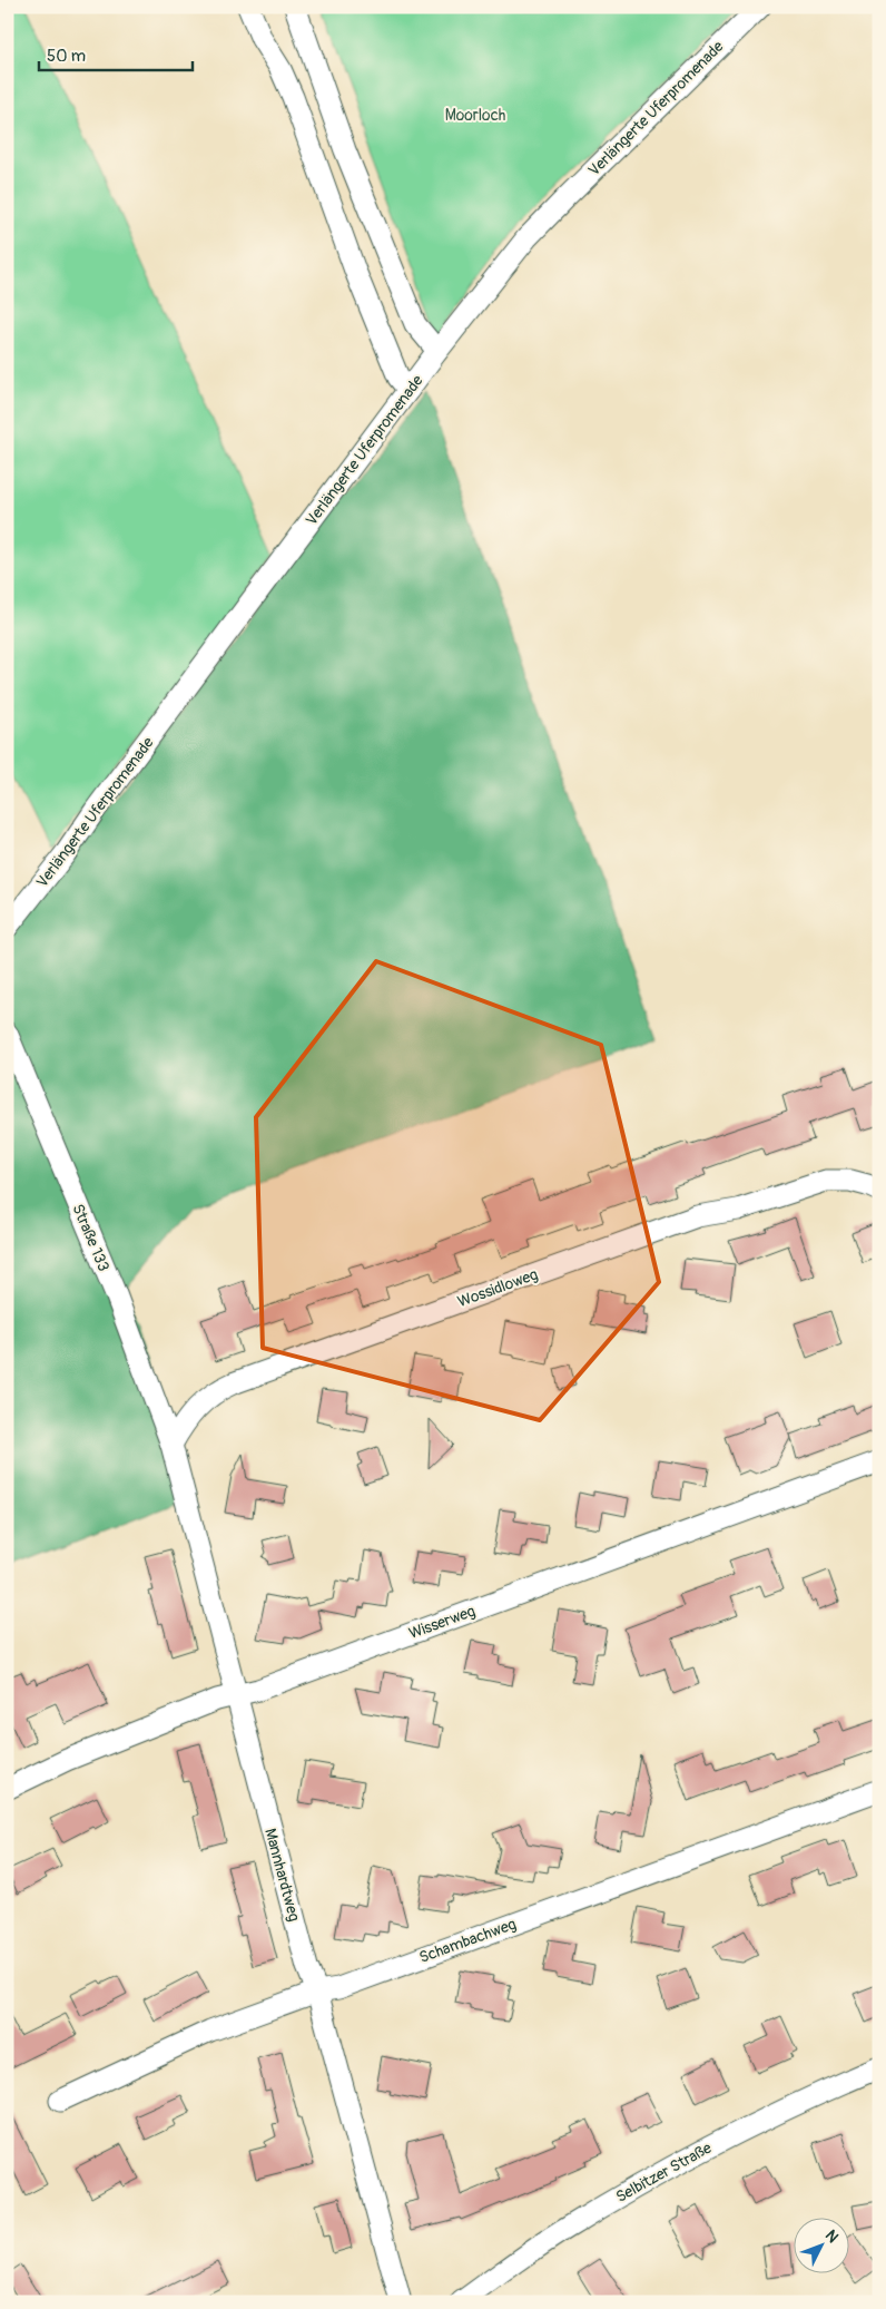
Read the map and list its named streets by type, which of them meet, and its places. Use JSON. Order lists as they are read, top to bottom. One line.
{"streets":{"street":["Verlängerte Uferpromenade","Straße 133","Wossidloweg","Wisserweg","Mannhardtweg","Schambachweg","Selbitzer Straße"]},"crossings":[["Straße 133","Wossidloweg"],["Straße 133","Mannhardtweg"],["Wossidloweg","Mannhardtweg"],["Wisserweg","Mannhardtweg"],["Mannhardtweg","Schambachweg"]],"parks":["Moorloch"],"scale_bar":"50 m","north":"top right"}
